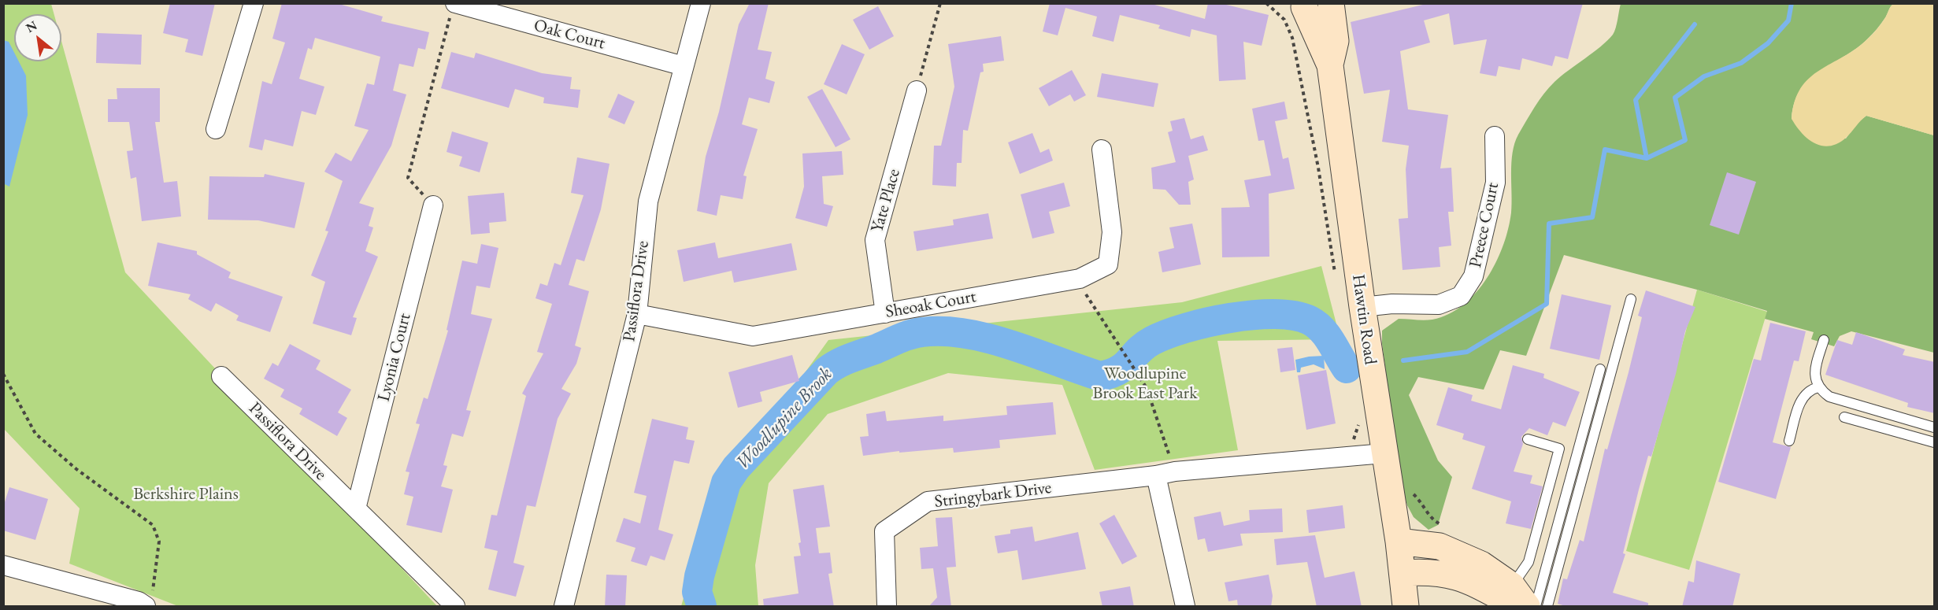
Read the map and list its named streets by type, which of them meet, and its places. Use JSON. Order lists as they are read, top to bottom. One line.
{"streets":{"main road":["Hawtin Road"],"street":["Oak Court","Yate Place","Preece Court","Passiflora Drive","Sheoak Court","Lyonia Court","Stringybark Drive"]},"crossings":[["Oak Court","Passiflora Drive"],["Yate Place","Sheoak Court"],["Preece Court","Hawtin Road"],["Passiflora Drive","Sheoak Court"],["Passiflora Drive","Lyonia Court"],["Hawtin Road","Stringybark Drive"]],"water":["Woodlupine Brook"],"parks":["Woodlupine Brook East Park","Berkshire Plains"],"north":"top left"}
